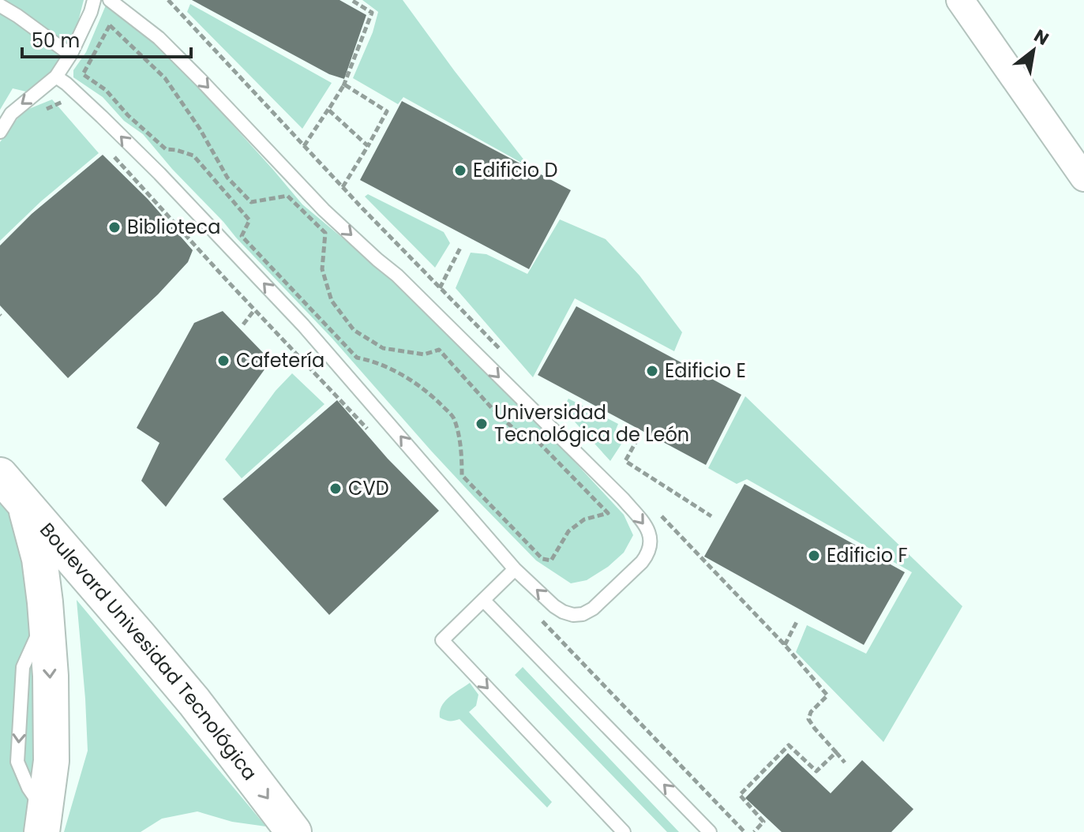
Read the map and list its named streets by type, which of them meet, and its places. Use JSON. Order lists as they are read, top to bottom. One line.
{"streets":{"street":["Boulevard Univesidad Tecnológica"]},"one_way":["Boulevard Univesidad Tecnológica"],"places":["Edificio D","Biblioteca","Cafetería","Edificio E","Universidad Tecnológica de León","CVD","Edificio F"],"scale_bar":"50 m","north":"top right"}
